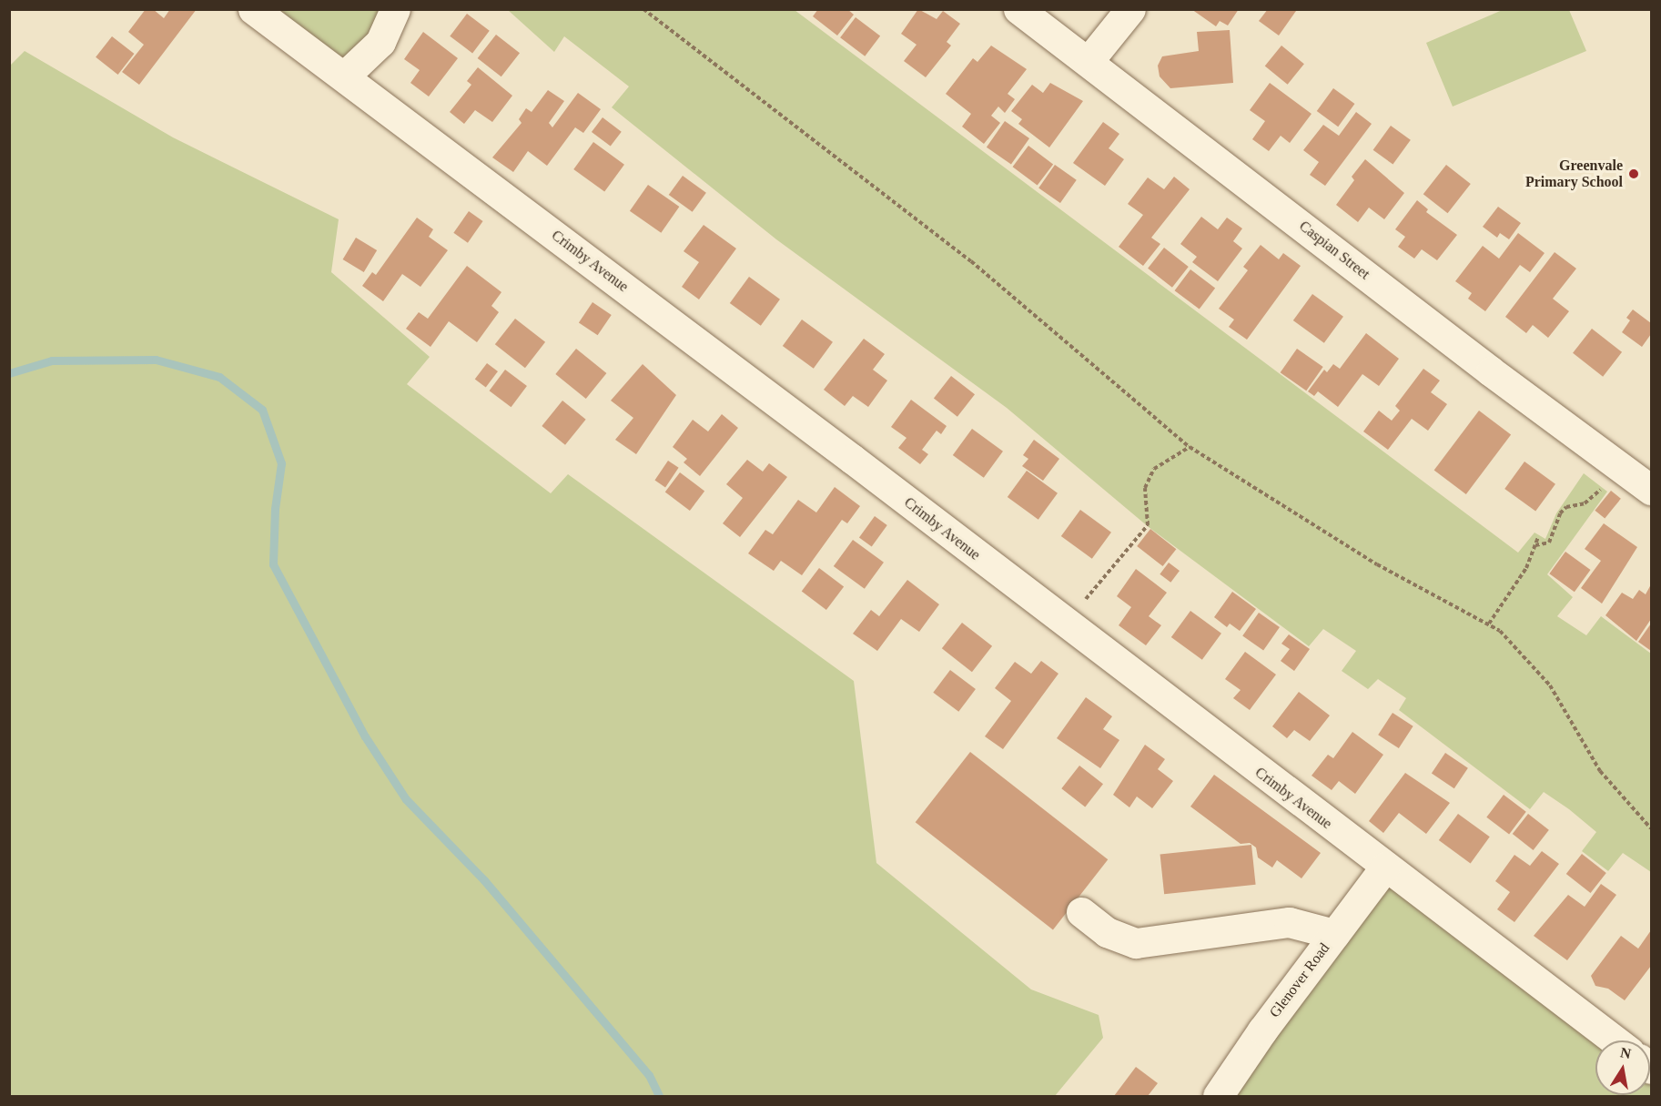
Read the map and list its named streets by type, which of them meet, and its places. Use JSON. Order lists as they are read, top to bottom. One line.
{"streets":{"street":["Caspian Street","Crimby Avenue","Glenover Road"]},"crossings":[["Crimby Avenue","Glenover Road"]],"places":["Greenvale Primary School"],"north":"top"}
